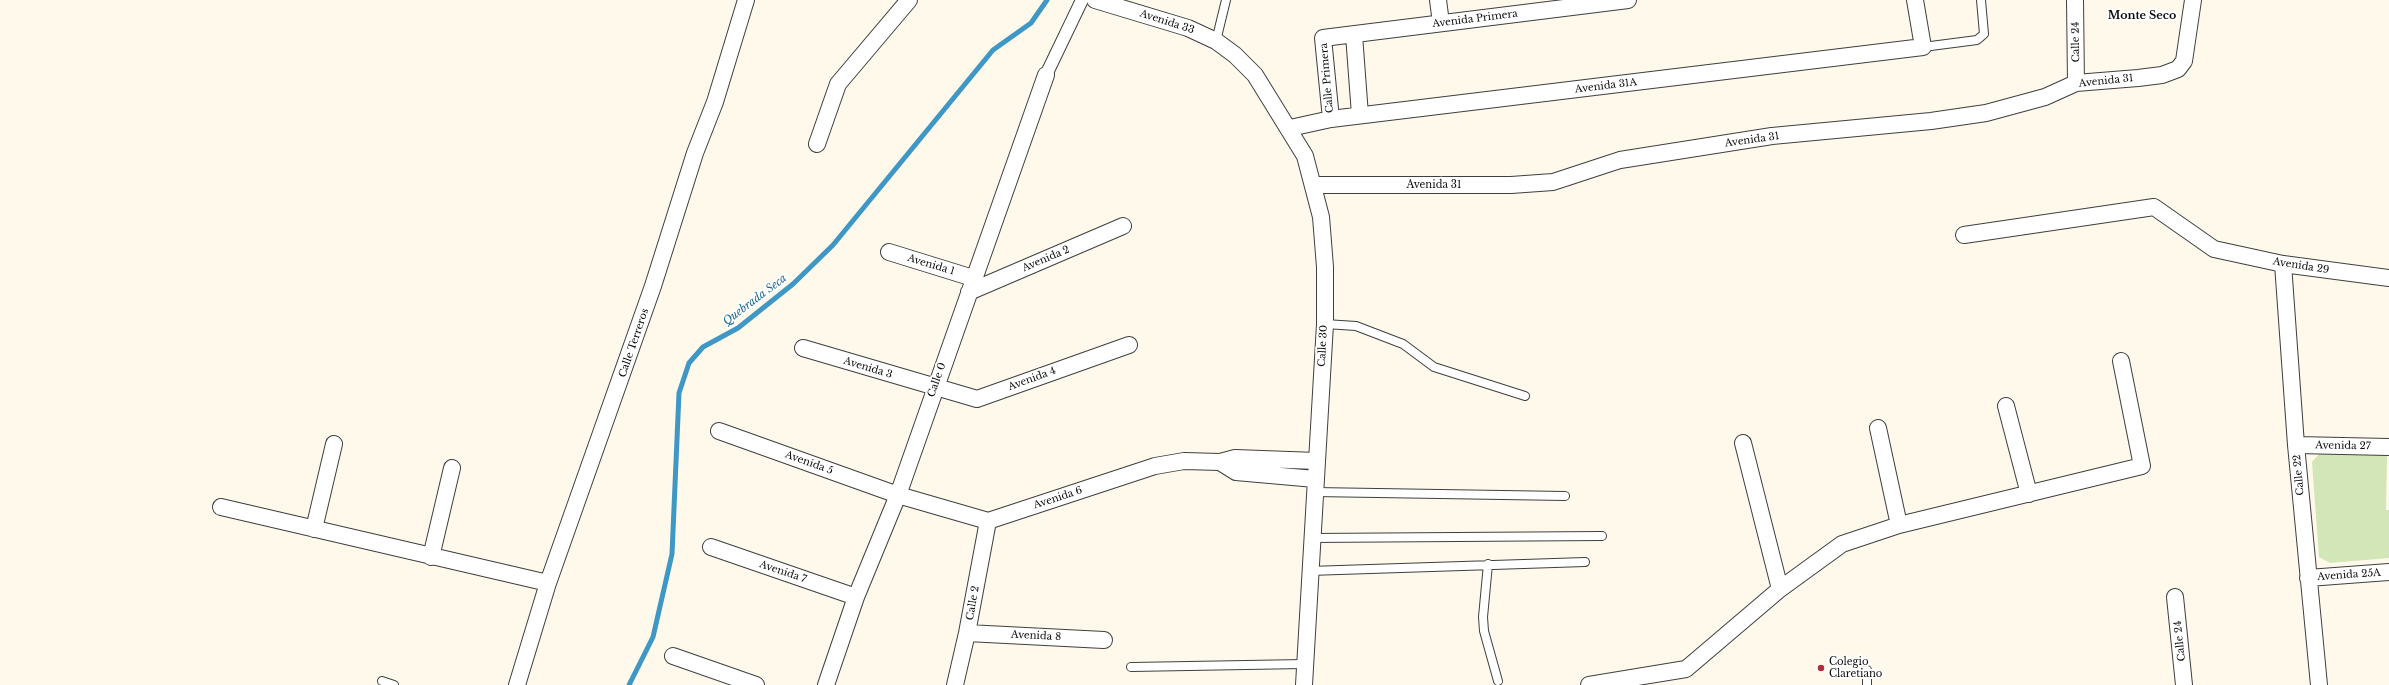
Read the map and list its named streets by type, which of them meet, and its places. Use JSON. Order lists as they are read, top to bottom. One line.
{"streets":{"street":["Avenida Primera","Avenida 33","Calle 24","Calle Primera","Avenida 31","Avenida 31A","Avenida 2","Avenida 1","Avenida 29","Calle Terreros","Calle 30","Avenida 3","Avenida 4","Calle 0","Avenida 27","Avenida 5","Calle 22","Avenida 6","Avenida 7","Avenida 25A","Calle 2","Avenida 8"]},"crossings":[["Avenida Primera","Calle Primera"],["Avenida 33","Calle 30"],["Calle 24","Avenida 31"],["Calle Primera","Avenida 31A"],["Avenida 31","Calle 30"],["Avenida 31A","Calle 30"],["Avenida 2","Avenida 1"],["Avenida 2","Calle 0"],["Avenida 1","Calle 0"],["Avenida 29","Calle 22"],["Calle 30","Avenida 6"],["Avenida 3","Avenida 4"],["Avenida 3","Calle 0"],["Avenida 4","Calle 0"],["Calle 0","Avenida 5"],["Calle 0","Avenida 7"],["Avenida 27","Calle 22"],["Calle 22","Avenida 25A"],["Avenida 6","Calle 2"],["Calle 2","Avenida 8"]],"districts":["Monte Seco"],"water":["Quebrada Seca"],"places":["Colegio Claretiano"]}
